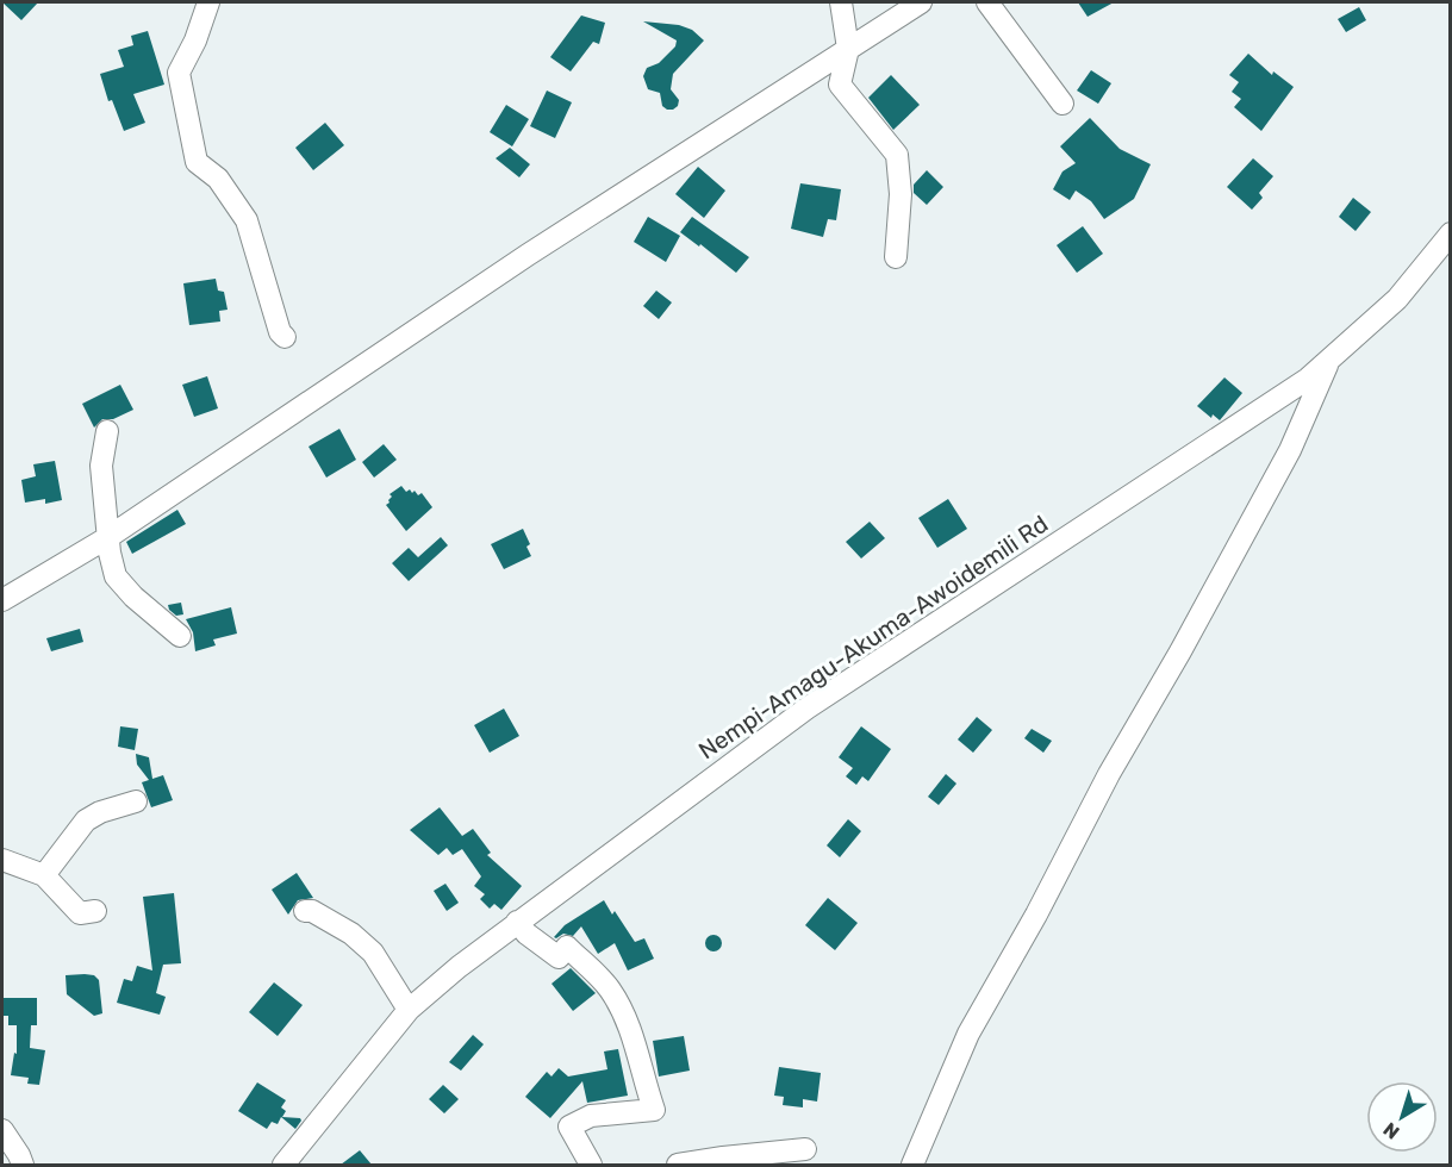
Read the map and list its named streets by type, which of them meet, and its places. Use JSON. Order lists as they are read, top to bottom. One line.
{"streets":{"street":["Nempi-Amagu-Akuma-Awoidemili Rd"]},"north":"bottom left"}
